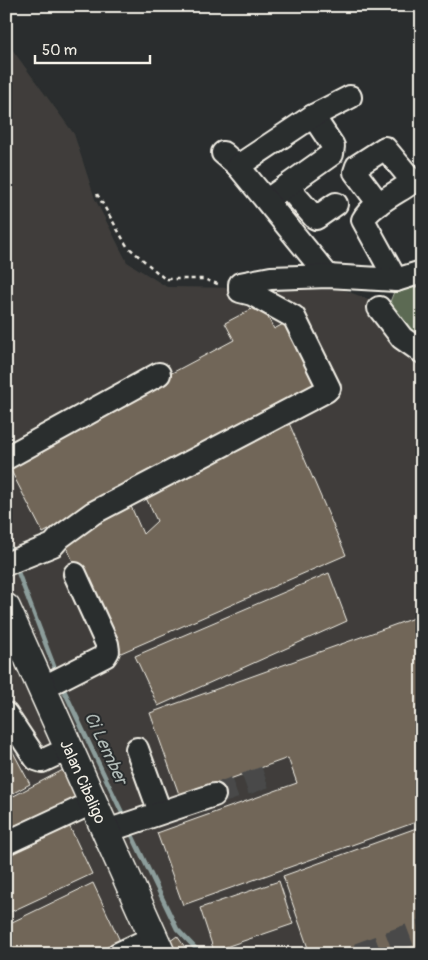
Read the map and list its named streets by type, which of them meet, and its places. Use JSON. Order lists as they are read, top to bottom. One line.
{"streets":{"main road":["Jalan Cibaligo"]},"water":["Ci Lember"],"scale_bar":"50 m"}
